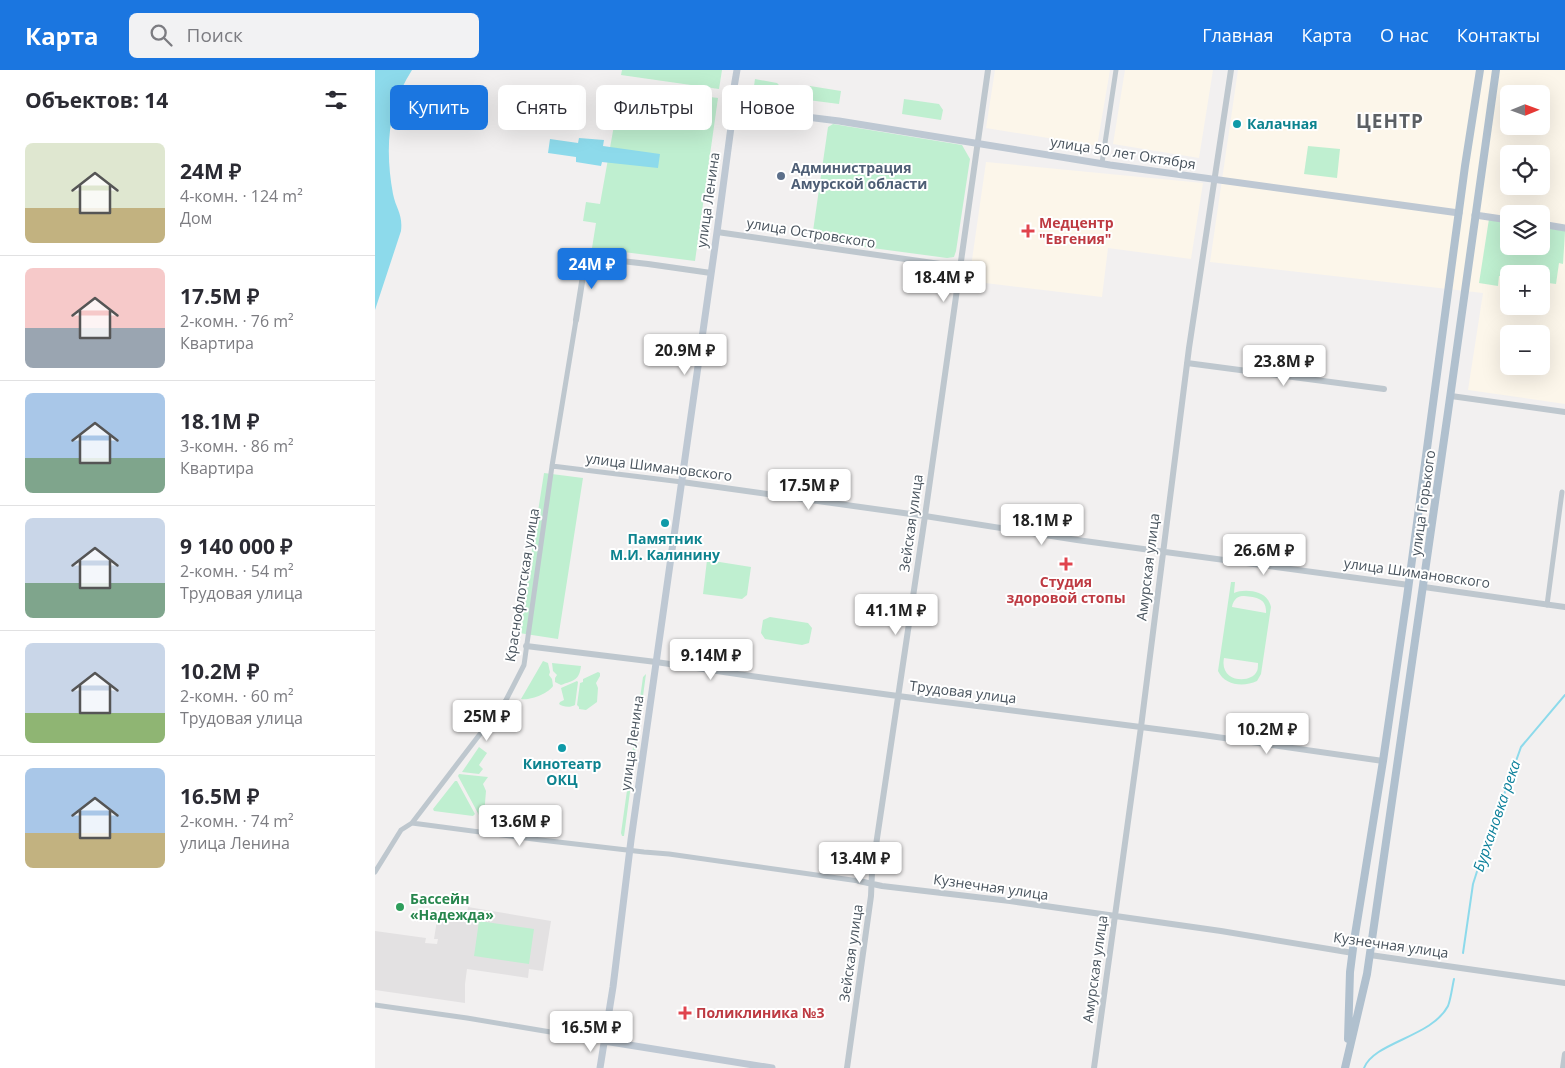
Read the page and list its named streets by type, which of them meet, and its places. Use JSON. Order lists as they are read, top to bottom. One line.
{"streets":{"main road":["улица 50 лет Октября","улица Ленина","улица Шимановского","улица Горького","Трудовая улица","Кузнечная улица"],"street":["улица Островского","Зейская улица","Амурская улица","Краснофлотская улица"]},"crossings":[["улица 50 лет Октября","улица Горького"],["улица 50 лет Октября","Зейская улица"],["улица 50 лет Октября","Амурская улица"],["улица Ленина","улица Островского"],["улица Ленина","улица Шимановского"],["улица Ленина","Краснофлотская улица"],["улица Ленина","Трудовая улица"],["улица Ленина","Кузнечная улица"],["улица Островского","Зейская улица"],["улица Шимановского","улица Горького"],["улица Шимановского","Зейская улица"],["улица Шимановского","Амурская улица"],["улица Шимановского","Краснофлотская улица"],["улица Горького","Трудовая улица"],["улица Горького","Кузнечная улица"],["Зейская улица","Трудовая улица"],["Зейская улица","Кузнечная улица"],["Амурская улица","Трудовая улица"],["Амурская улица","Кузнечная улица"],["Краснофлотская улица","Трудовая улица"],["Краснофлотская улица","Кузнечная улица"]],"districts":["ЦЕНТР"],"water":["Бурхановка река"],"places":{"other":["Калачная","Администрация Амурской области","Памятник М.И. Калинину","Кинотеатр ОКЦ","Бассейн «Надежда»"],"health":["Медцентр \"Евгения\"","Студия здоровой стопы","Поликлиника №3"]},"north":"right","page":{"header":"Карта","search":"Поиск","nav":["Главная","Карта","О нас","Контакты"],"heading":"Объектов: 14","map_buttons":["+","−"],"chip":["Купить","Снять","Фильтры","Новое"],"list":[{"name":"24M ₽","note":"4-комн. · 124 m² · Дом"},{"name":"17.5M ₽","note":"2-комн. · 76 m² · Квартира"},{"name":"18.1M ₽","note":"3-комн. · 86 m² · Квартира"},{"name":"9 140 000 ₽","note":"2-комн. · 54 m² · Трудовая улица"},{"name":"10.2M ₽","note":"2-комн. · 60 m² · Трудовая улица"},{"name":"16.5M ₽","note":"2-комн. · 74 m² · улица Ленина"}],"price":["24M ₽","18.4M ₽","20.9M ₽","23.8M ₽","17.5M ₽","18.1M ₽","26.6M ₽","41.1M ₽","9.14M ₽","25M ₽","10.2M ₽","13.6M ₽","13.4M ₽","16.5M ₽"]}}
